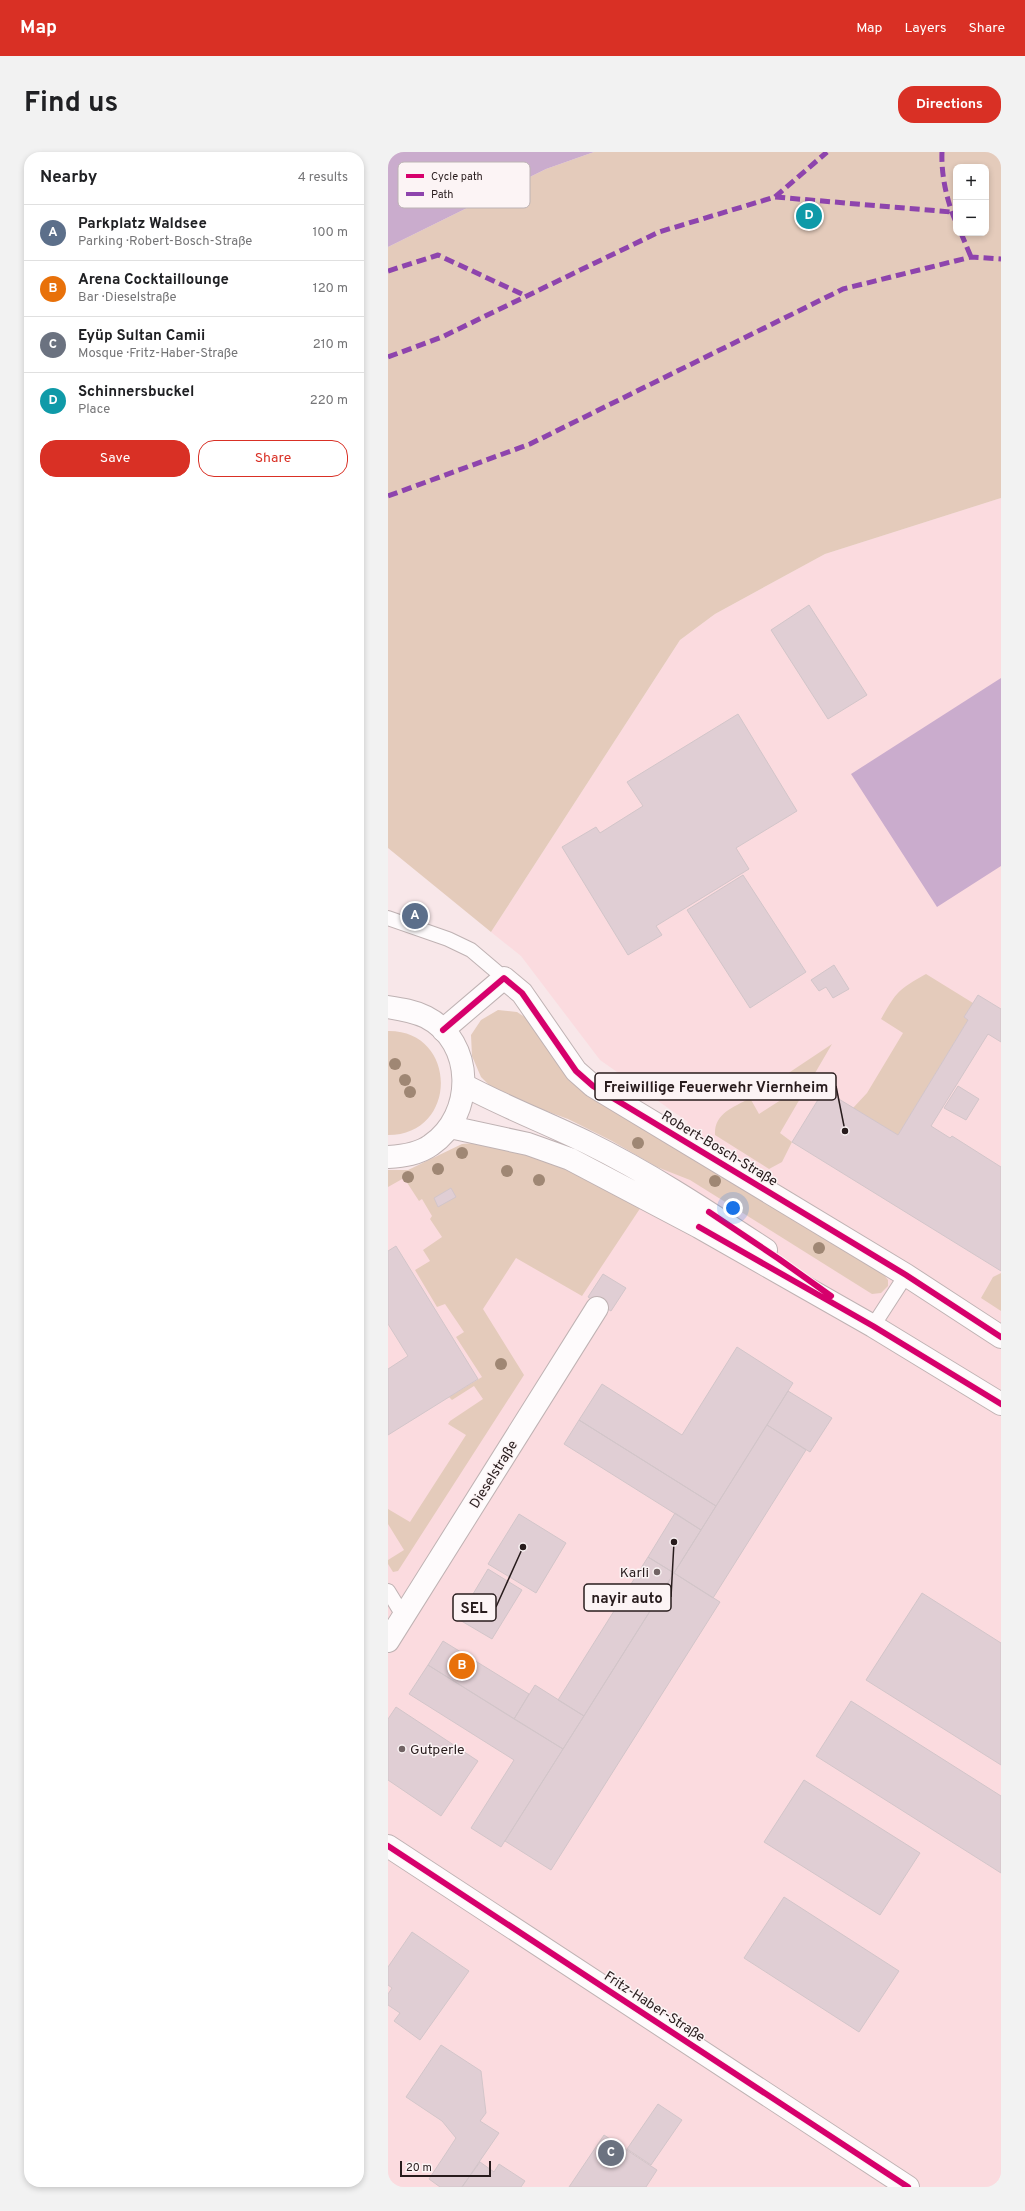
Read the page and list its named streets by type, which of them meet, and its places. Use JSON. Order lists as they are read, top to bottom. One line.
{"streets":{"street":["Robert-Bosch-Straße","Dieselstraße","Fritz-Haber-Straße"]},"places":["Freiwillige Feuerwehr Viernheim","nayir auto","SEL","Karli","Gutperle"],"legend":["Cycle path","Path"],"scale_bar":"20 m","page":{"header":"Map","nav":["Map","Layers","Share"],"title":"Find us","buttons":["Directions",["Save","Share"]],"heading":["Nearby","4 results"],"map_buttons":["+","−"],"pins":["D","A","B","C"],"list":[{"mark":"A","name":"Parkplatz Waldsee","note":"Parking · Robert-Bosch-Straße","value":"100 m"},{"mark":"B","name":"Arena Cocktaillounge","note":"Bar · Dieselstraße","value":"120 m"},{"mark":"C","name":"Eyüp Sultan Camii","note":"Mosque · Fritz-Haber-Straße","value":"210 m"},{"mark":"D","name":"Schinnersbuckel","note":"Place","value":"220 m"}],"scale":"20 m"}}
